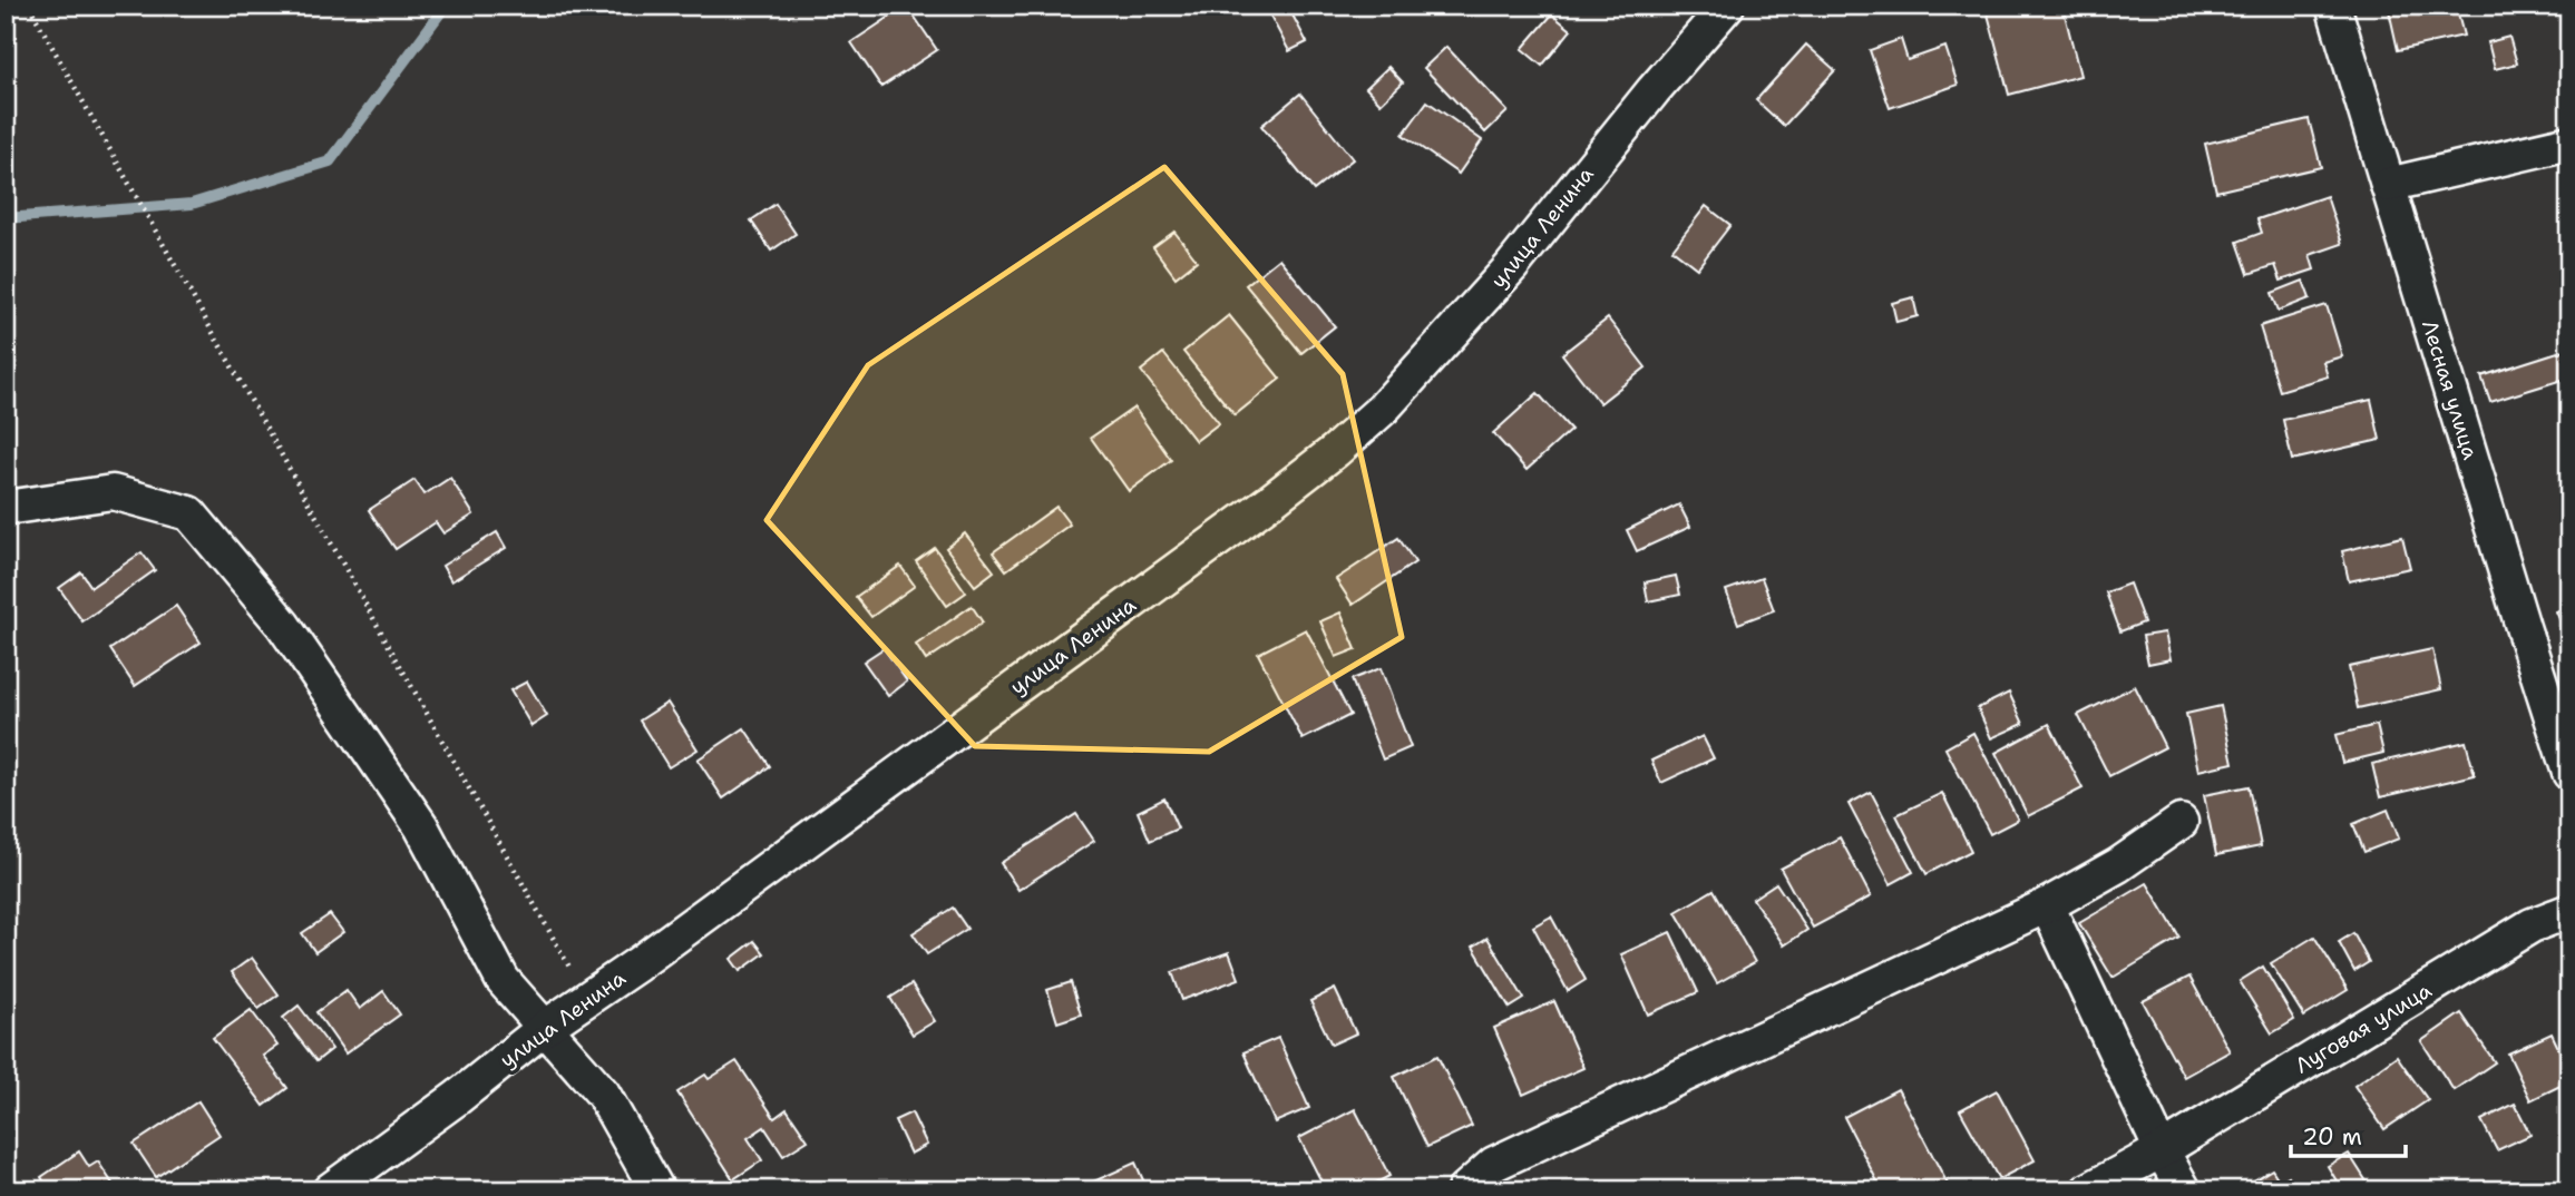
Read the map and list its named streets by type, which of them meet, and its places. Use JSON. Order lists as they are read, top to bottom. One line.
{"streets":{"street":["улица Ленина","Лесная улица","Луговая улица"]},"scale_bar":"20 m"}
